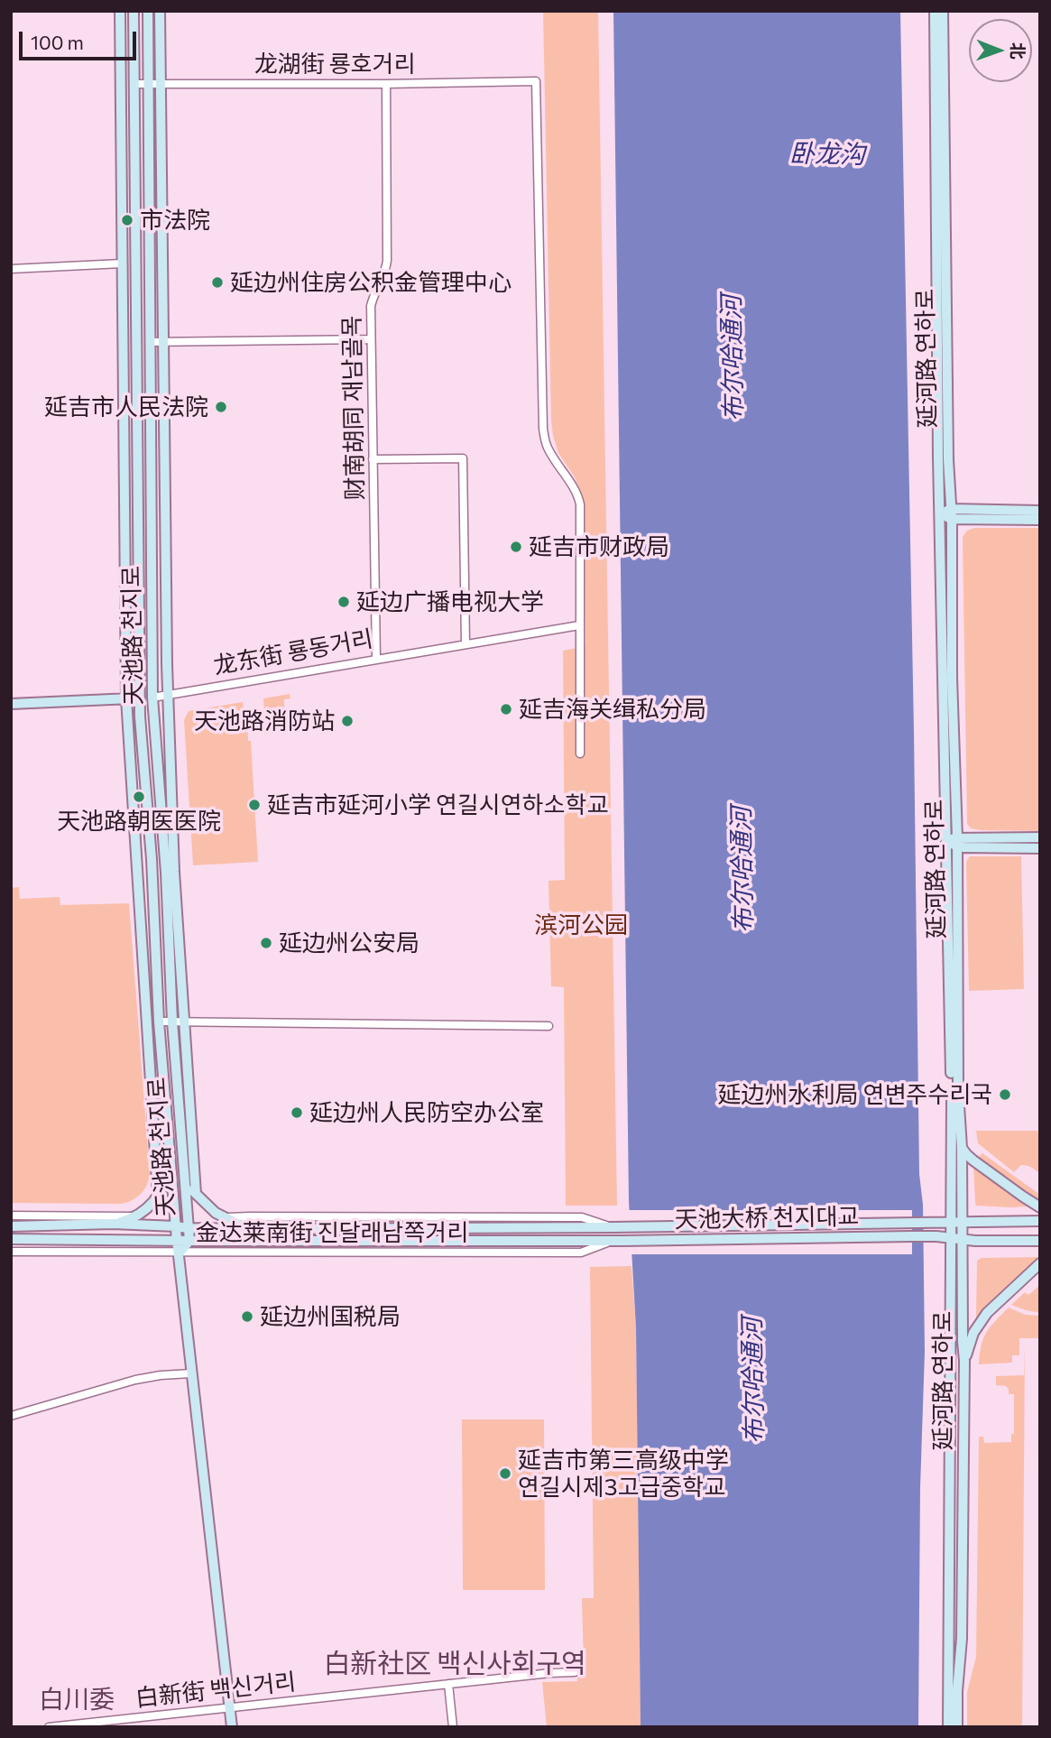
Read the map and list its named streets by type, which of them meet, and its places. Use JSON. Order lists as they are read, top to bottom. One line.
{"streets":{"main road":["延河路 연하로","天池路 천지로","龙东街 룡동거리","天池大桥 천지대교","金达莱南街 진달래남쪽거리"],"street":["龙湖街 룡호거리","财南胡同 재남골목","白新街 백신거리"]},"crossings":[["龙湖街 룡호거리","财南胡同 재남골목"],["龙湖街 룡호거리","天池路 천지로"],["龙湖街 룡호거리","龙东街 룡동거리"],["延河路 연하로","天池大桥 천지대교"],["财南胡同 재남골목","龙东街 룡동거리"],["天池路 천지로","龙东街 룡동거리"],["天池路 천지로","金达莱南街 진달래남쪽거리"],["天池路 천지로","白新街 백신거리"],["天池大桥 천지대교","金达莱南街 진달래남쪽거리"]],"districts":["白新社区 백신사회구역","白川委"],"water":["卧龙沟","布尔哈通河"],"parks":["滨河公园"],"places":["市法院","延边州住房公积金管理中心","延吉市人民法院","延吉市财政局","延边广播电视大学","延吉海关缉私分局","天池路消防站","天池路朝医医院","延吉市延河小学 연길시연하소학교","延边州公安局","延边州水利局 연변주수리국","延边州人民防空办公室","延边州国税局","延吉市第三高级中学 연길시제3고급중학교"],"scale_bar":"100 m","north":"right"}
